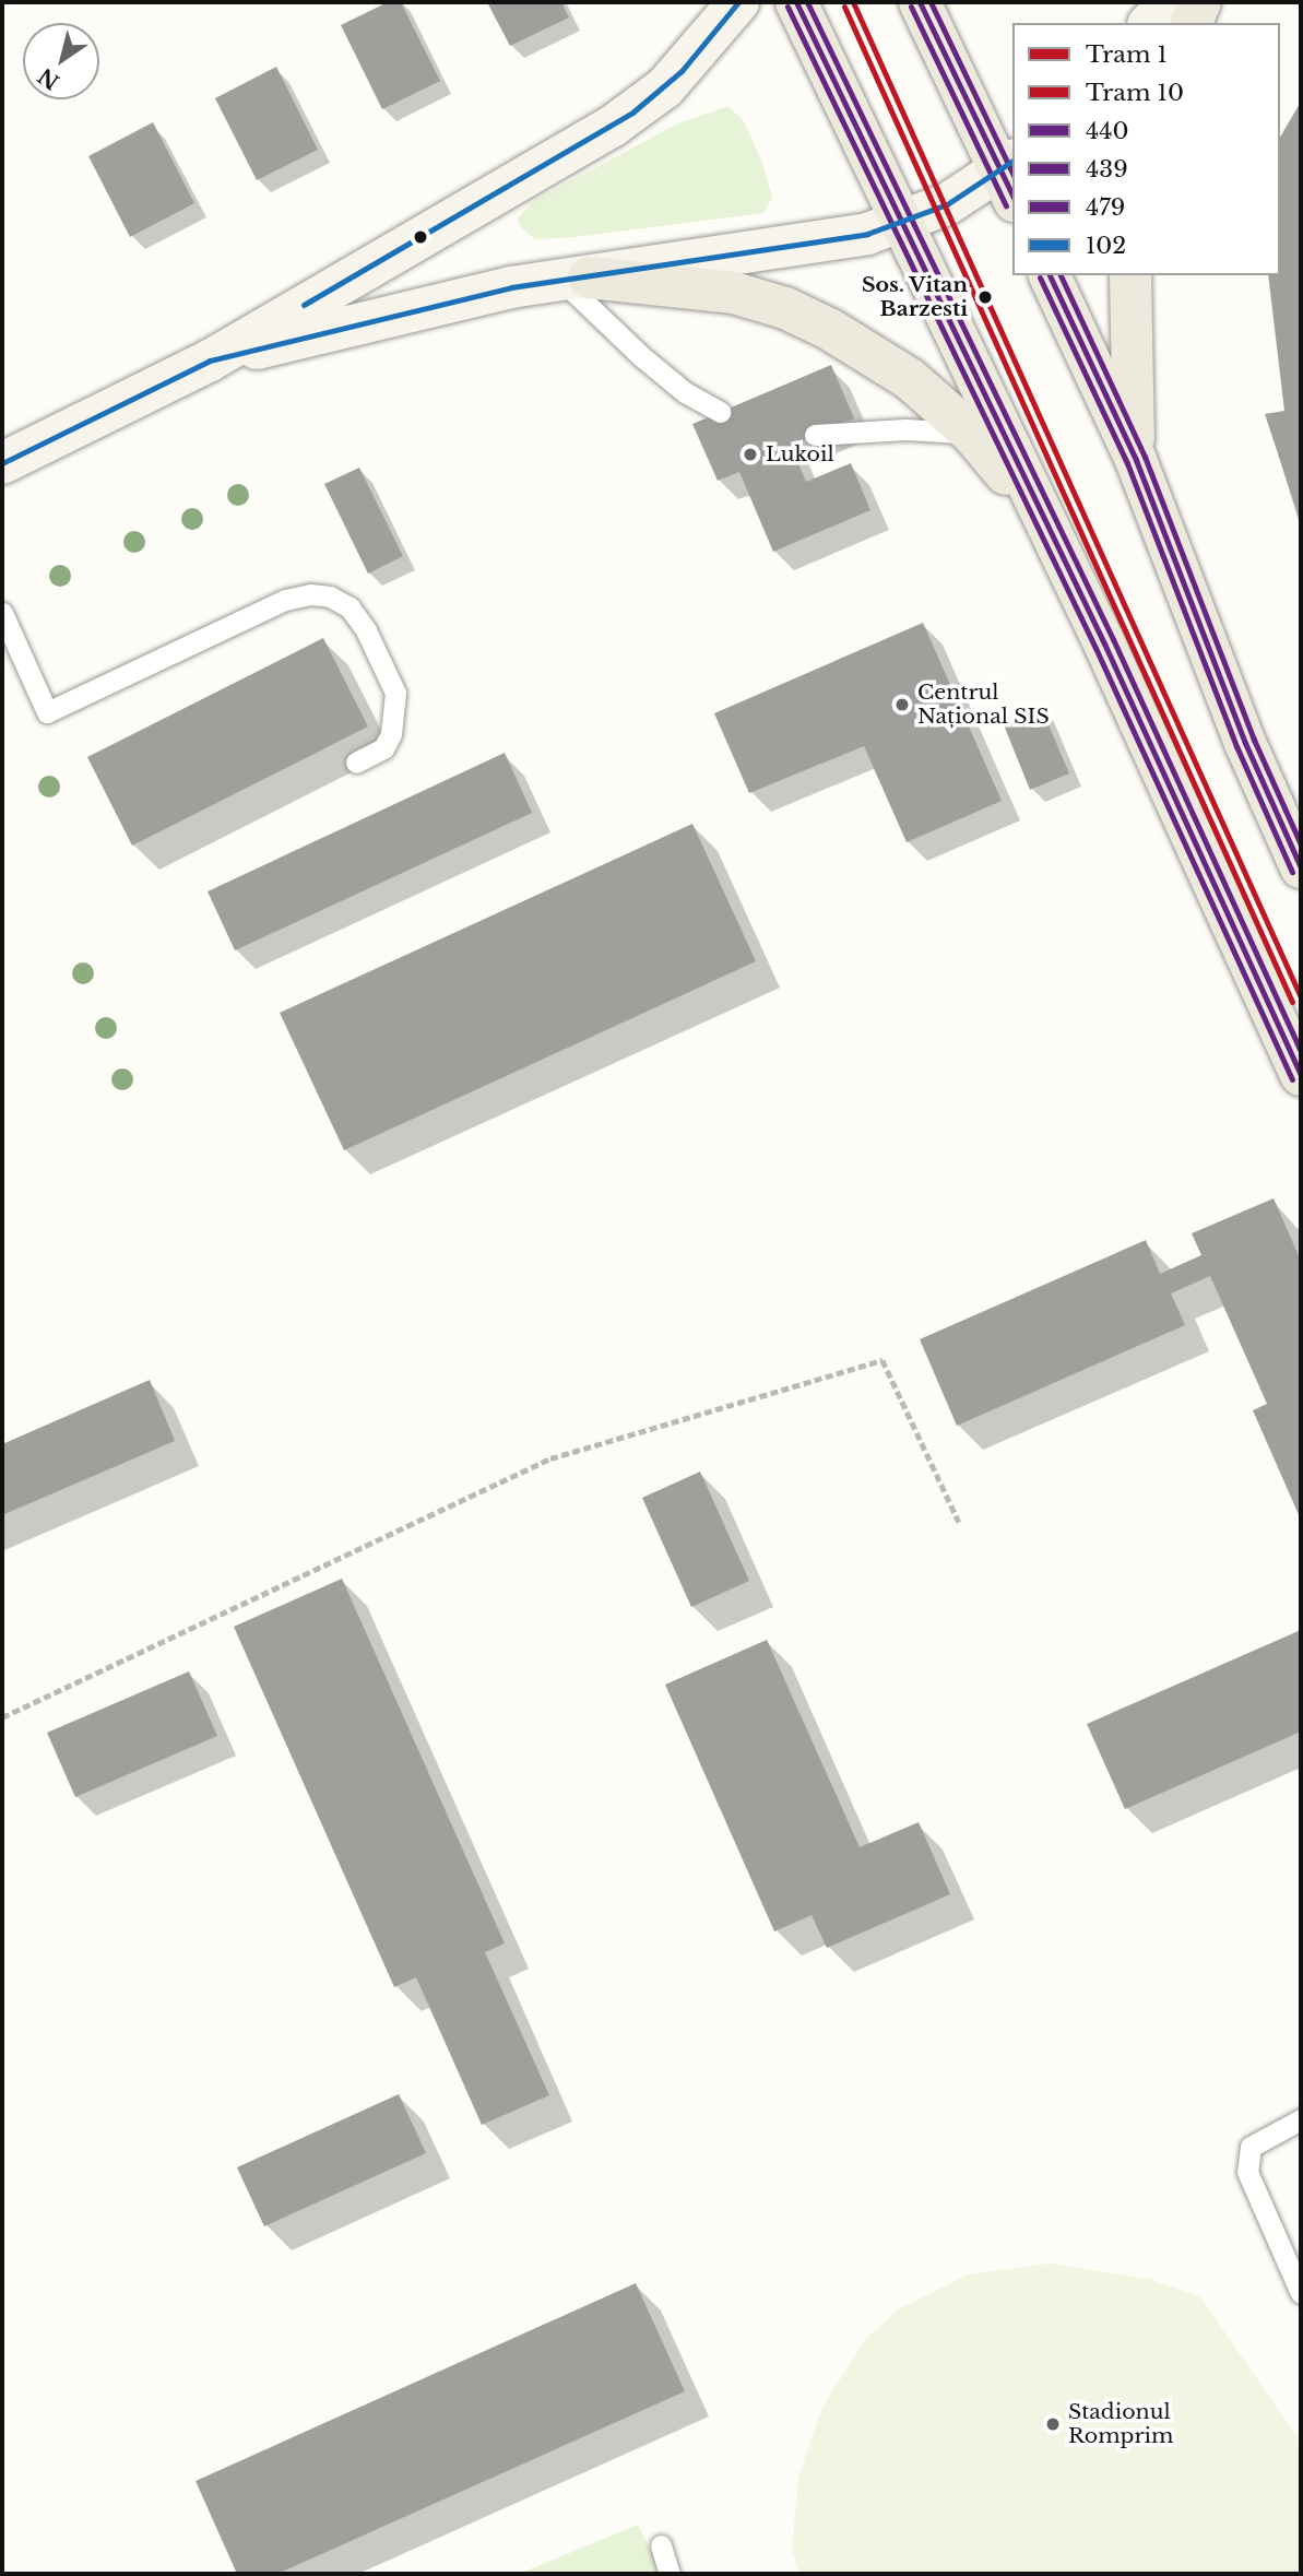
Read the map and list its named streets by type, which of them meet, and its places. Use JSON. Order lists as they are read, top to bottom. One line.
{"places":["Sos. Vitan Barzesti","Lukoil","Centrul Național SIS","Stadionul Romprim"],"lines":["tram line 1","transit line 440","transit line 479","transit line 102","tram line 10","transit line 439"],"legend":["Tram 1","Tram 10","440","439","479","102"],"north":"bottom left"}
